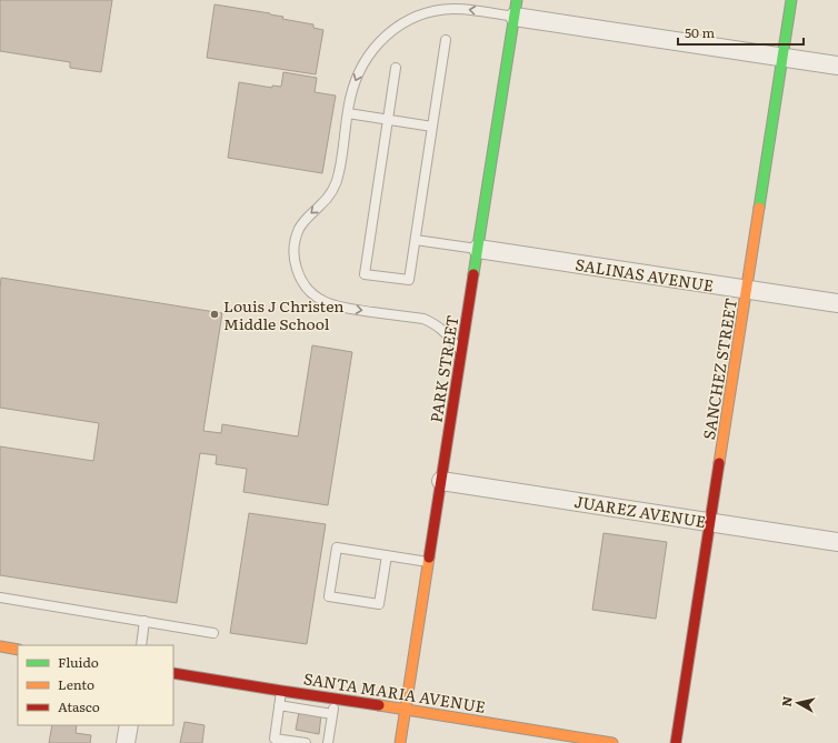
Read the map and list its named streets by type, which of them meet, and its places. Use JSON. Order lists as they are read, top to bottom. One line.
{"streets":{"main road":["PARK STREET","SANCHEZ STREET","SANTA MARIA AVENUE"],"street":["SALINAS AVENUE","JUAREZ AVENUE"]},"crossings":[["SALINAS AVENUE","PARK STREET"],["SALINAS AVENUE","SANCHEZ STREET"],["PARK STREET","JUAREZ AVENUE"],["PARK STREET","SANTA MARIA AVENUE"],["SANCHEZ STREET","JUAREZ AVENUE"]],"places":["Louis J Christen Middle School"],"legend":["Fluido","Lento","Atasco"],"scale_bar":"50 m","north":"left"}
